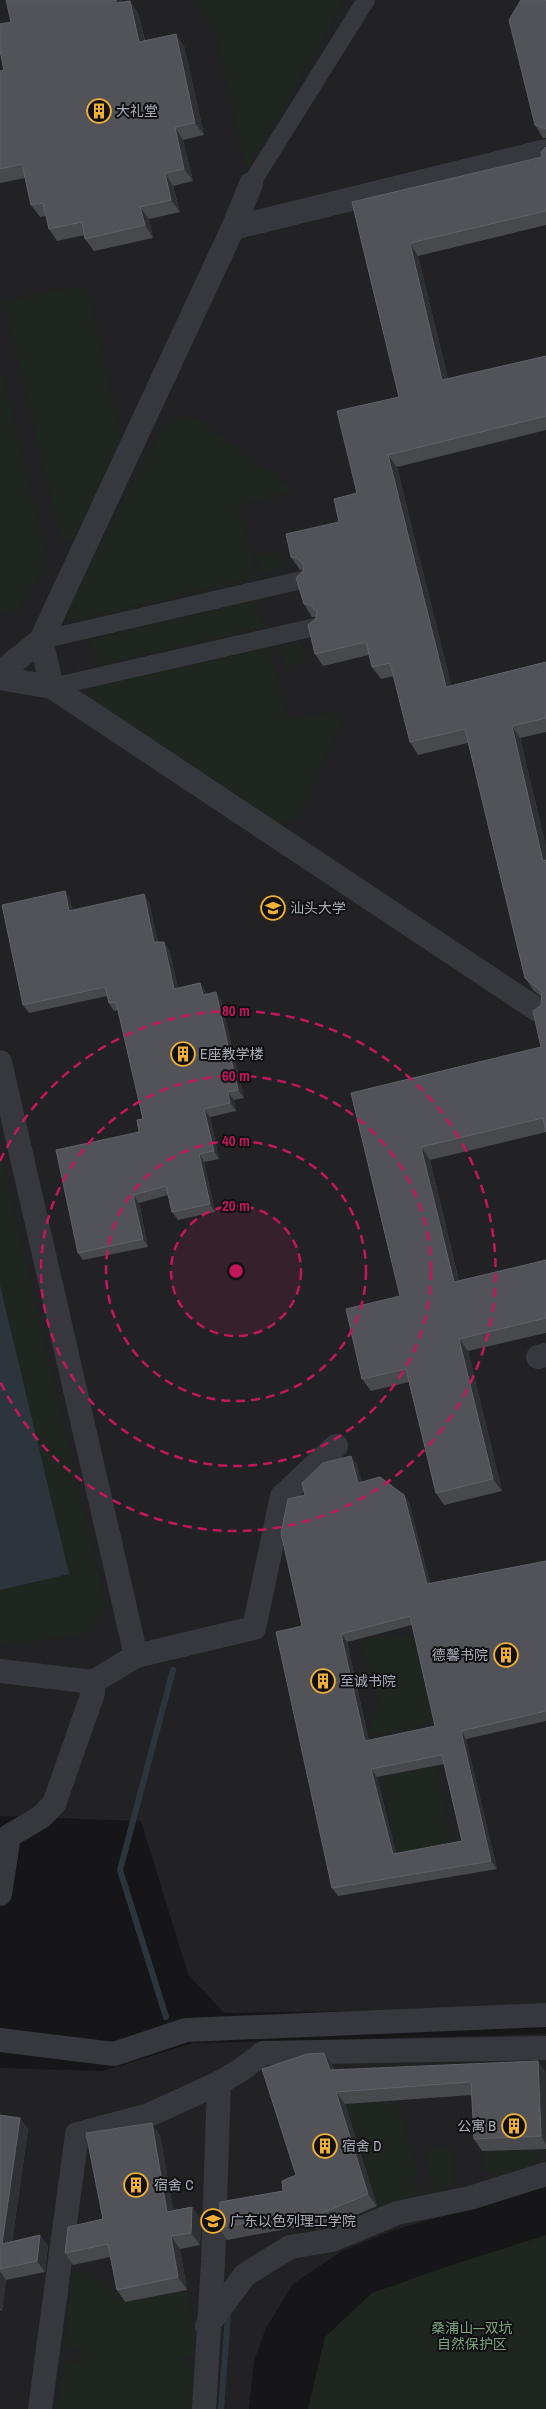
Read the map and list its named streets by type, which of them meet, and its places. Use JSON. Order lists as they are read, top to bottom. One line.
{"parks":["桑浦山—双坑 自然保护区"],"places":{"building":["大礼堂","E座教学楼","德馨书院","至诚书院","公寓 B","宿舍 D","宿舍 C"],"school or university":["汕头大学","广东以色列理工学院"]},"rings":["80 m","60 m","40 m","20 m"]}
